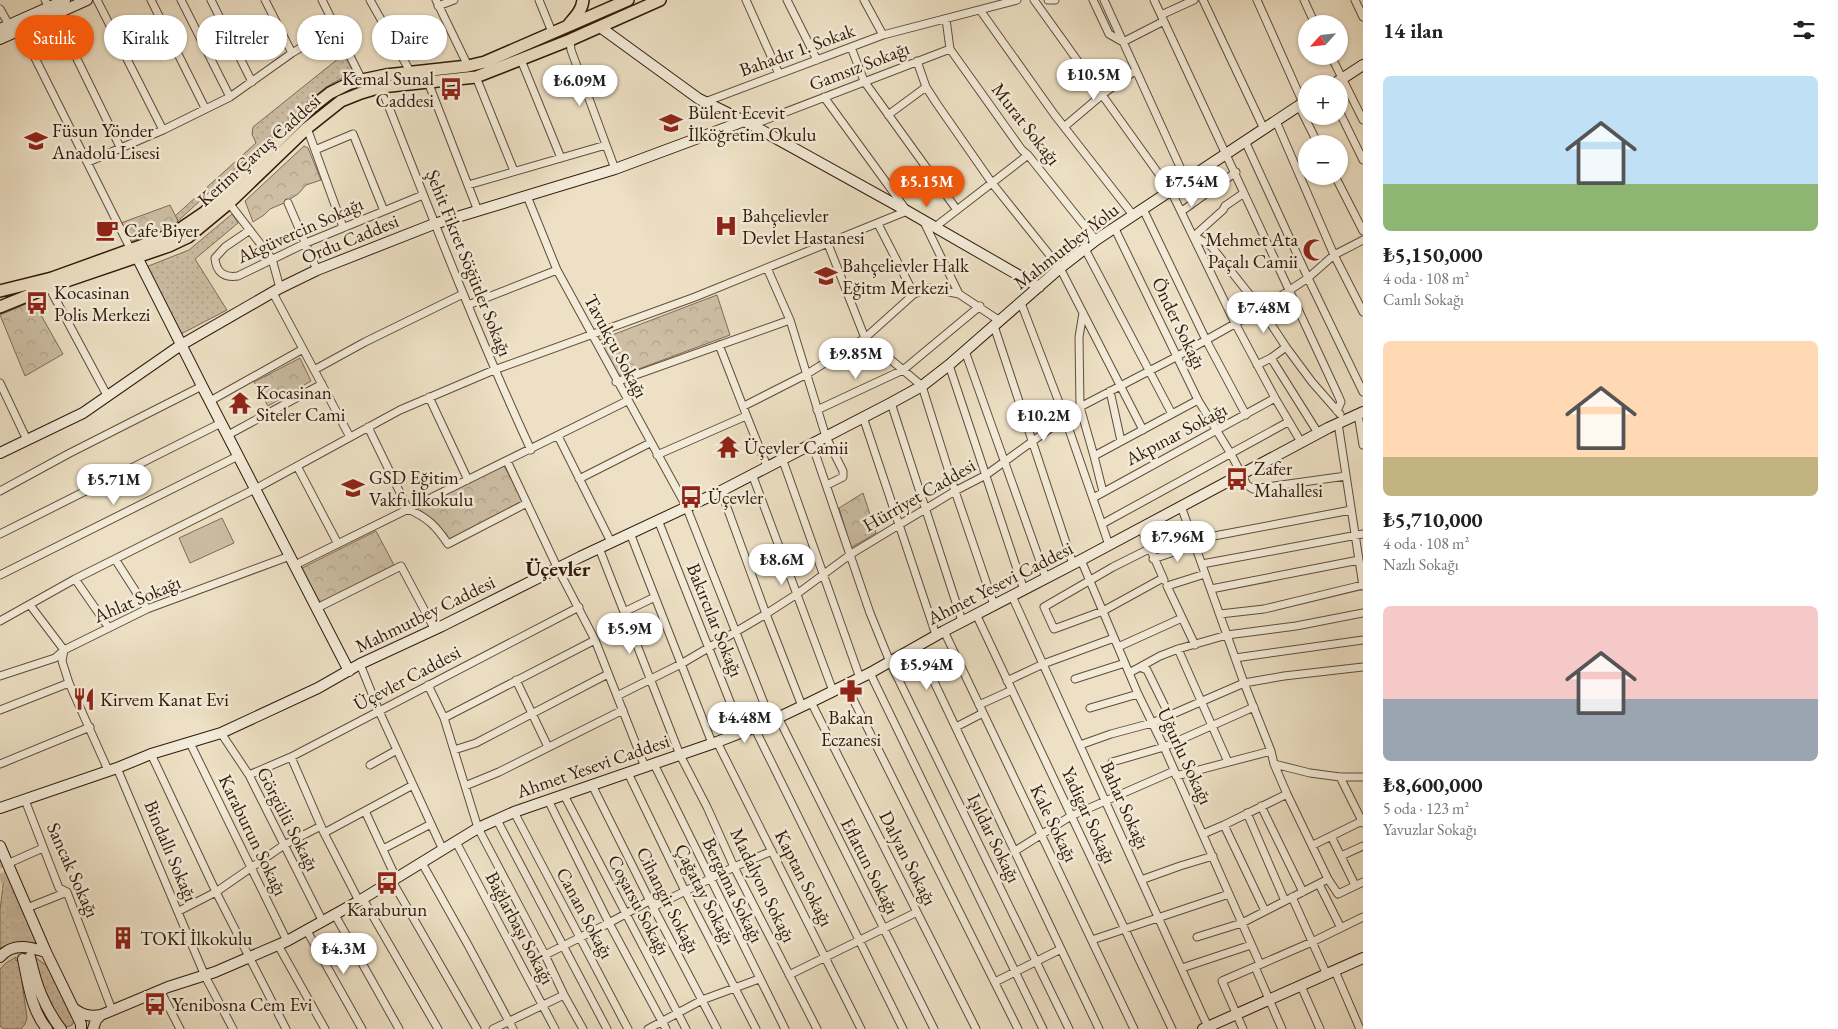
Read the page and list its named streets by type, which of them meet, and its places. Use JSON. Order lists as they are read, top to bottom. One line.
{"streets":{"main road":["Kerim Çavuş Caddesi"],"street":["Bahadır 1. Sokak","Gamsız Sokağı","Murat Sokağı","Akgüvercin Sokağı","Ordu Caddesi","Mahmutbey Yolu","Şehit Fikret Söğütler Sokağı","Önder Sokağı","Tavukçu Sokağı","Akpınar Sokağı","Hürriyet Caddesi","Ahmet Yesevi Caddesi","Ahlat Sokağı","Mahmutbey Caddesi","Bakırcılar Sokağı","Üçevler Caddesi","Uğurlu Sokağı","Bahar Sokağı","Yadigar Sokağı","Görgülü Sokağı","Kale Sokağı","Karaburun Sokağı","Işıldar Sokağı","Bindallı Sokağı","Dalyan Sokağı","Eflatun Sokağı","Sancak Sokağı","Kaptan Sokağı","Madalyon Sokağı","Bergama Sokağı","Çağatay Sokağı","Cihangir Sokağı","Coşarsu Sokağı","Canan Sokağı","Bağlarbaşı Sokağı"]},"crossings":[["Bahadır 1. Sokak","Murat Sokağı"],["Gamsız Sokağı","Murat Sokağı"],["Gamsız Sokağı","Ordu Caddesi"],["Murat Sokağı","Mahmutbey Yolu"],["Kerim Çavuş Caddesi","Şehit Fikret Söğütler Sokağı"],["Akgüvercin Sokağı","Şehit Fikret Söğütler Sokağı"],["Ordu Caddesi","Şehit Fikret Söğütler Sokağı"],["Ordu Caddesi","Tavukçu Sokağı"],["Mahmutbey Yolu","Önder Sokağı"],["Mahmutbey Yolu","Mahmutbey Caddesi"],["Mahmutbey Yolu","Uğurlu Sokağı"],["Mahmutbey Yolu","Kale Sokağı"],["Şehit Fikret Söğütler Sokağı","Ahlat Sokağı"],["Önder Sokağı","Akpınar Sokağı"],["Önder Sokağı","Hürriyet Caddesi"],["Önder Sokağı","Ahmet Yesevi Caddesi"],["Tavukçu Sokağı","Hürriyet Caddesi"],["Tavukçu Sokağı","Ahlat Sokağı"],["Tavukçu Sokağı","Mahmutbey Caddesi"],["Tavukçu Sokağı","Eflatun Sokağı"],["Hürriyet Caddesi","Bakırcılar Sokağı"],["Hürriyet Caddesi","Uğurlu Sokağı"],["Hürriyet Caddesi","Kale Sokağı"],["Hürriyet Caddesi","Işıldar Sokağı"],["Hürriyet Caddesi","Dalyan Sokağı"],["Hürriyet Caddesi","Eflatun Sokağı"],["Hürriyet Caddesi","Kaptan Sokağı"],["Hürriyet Caddesi","Madalyon Sokağı"],["Hürriyet Caddesi","Bergama Sokağı"],["Ahmet Yesevi Caddesi","Bakırcılar Sokağı"],["Ahmet Yesevi Caddesi","Uğurlu Sokağı"],["Ahmet Yesevi Caddesi","Bahar Sokağı"],["Ahmet Yesevi Caddesi","Yadigar Sokağı"],["Ahmet Yesevi Caddesi","Görgülü Sokağı"],["Ahmet Yesevi Caddesi","Kale Sokağı"],["Ahmet Yesevi Caddesi","Karaburun Sokağı"],["Ahmet Yesevi Caddesi","Işıldar Sokağı"],["Ahmet Yesevi Caddesi","Bindallı Sokağı"],["Ahmet Yesevi Caddesi","Dalyan Sokağı"],["Ahmet Yesevi Caddesi","Eflatun Sokağı"],["Ahmet Yesevi Caddesi","Sancak Sokağı"],["Ahmet Yesevi Caddesi","Kaptan Sokağı"],["Ahmet Yesevi Caddesi","Madalyon Sokağı"],["Ahmet Yesevi Caddesi","Bergama Sokağı"],["Ahmet Yesevi Caddesi","Çağatay Sokağı"],["Ahmet Yesevi Caddesi","Cihangir Sokağı"],["Ahmet Yesevi Caddesi","Coşarsu Sokağı"],["Ahmet Yesevi Caddesi","Canan Sokağı"],["Ahmet Yesevi Caddesi","Bağlarbaşı Sokağı"],["Ahlat Sokağı","Bindallı Sokağı"],["Ahlat Sokağı","Bergama Sokağı"],["Mahmutbey Caddesi","Bakırcılar Sokağı"],["Mahmutbey Caddesi","Görgülü Sokağı"],["Mahmutbey Caddesi","Karaburun Sokağı"],["Mahmutbey Caddesi","Işıldar Sokağı"],["Mahmutbey Caddesi","Bindallı Sokağı"],["Mahmutbey Caddesi","Dalyan Sokağı"],["Mahmutbey Caddesi","Sancak Sokağı"],["Mahmutbey Caddesi","Kaptan Sokağı"],["Mahmutbey Caddesi","Madalyon Sokağı"],["Mahmutbey Caddesi","Bergama Sokağı"],["Üçevler Caddesi","Görgülü Sokağı"],["Üçevler Caddesi","Bergama Sokağı"]],"districts":["Üçevler"],"places":{"bus stop":["Kemal Sunal Caddesi","Kocasinan Polis Merkezi","Zafer Mahallesi","Üçevler","Karaburun","Yenibosna Cem Evi"],"school or university":["Bülent Ecevit İlköğretim Okulu","Füsun Yönder Anadolu Lisesi","Bahçelievler Halk Eğitm Merkezi","GSD Eğitim Vakfı İlkokulu"],"hospital":["Bahçelievler Devlet Hastanesi"],"cafe":["Cafe Biyer"],"mosque":["Mehmet Ata Paçalı Camii"],"temple":["Kocasinan Siteler Cami","Üçevler Camii"],"pharmacy":["Bakan Eczanesi"],"restaurant":["Kirvem Kanat Evi"],"building":["TOKİ İlkokulu"]},"north":"bottom left","page":{"heading":"14 ilan","map_buttons":["+","−"],"chip":["Satılık","Kiralık","Filtreler","Yeni","Daire"],"price":["₺10.5M","₺6.09M","₺5.15M","₺7.54M","₺7.48M","₺9.85M","₺10.2M","₺5.71M","₺7.96M","₺8.6M","₺5.9M","₺5.94M","₺4.48M","₺4.3M"],"list":[{"name":"₺5,150,000","note":"4 oda · 108 m² · Camlı Sokağı"},{"name":"₺5,710,000","note":"4 oda · 108 m² · Nazlı Sokağı"},{"name":"₺8,600,000","note":"5 oda · 123 m² · Yavuzlar Sokağı"}]}}
